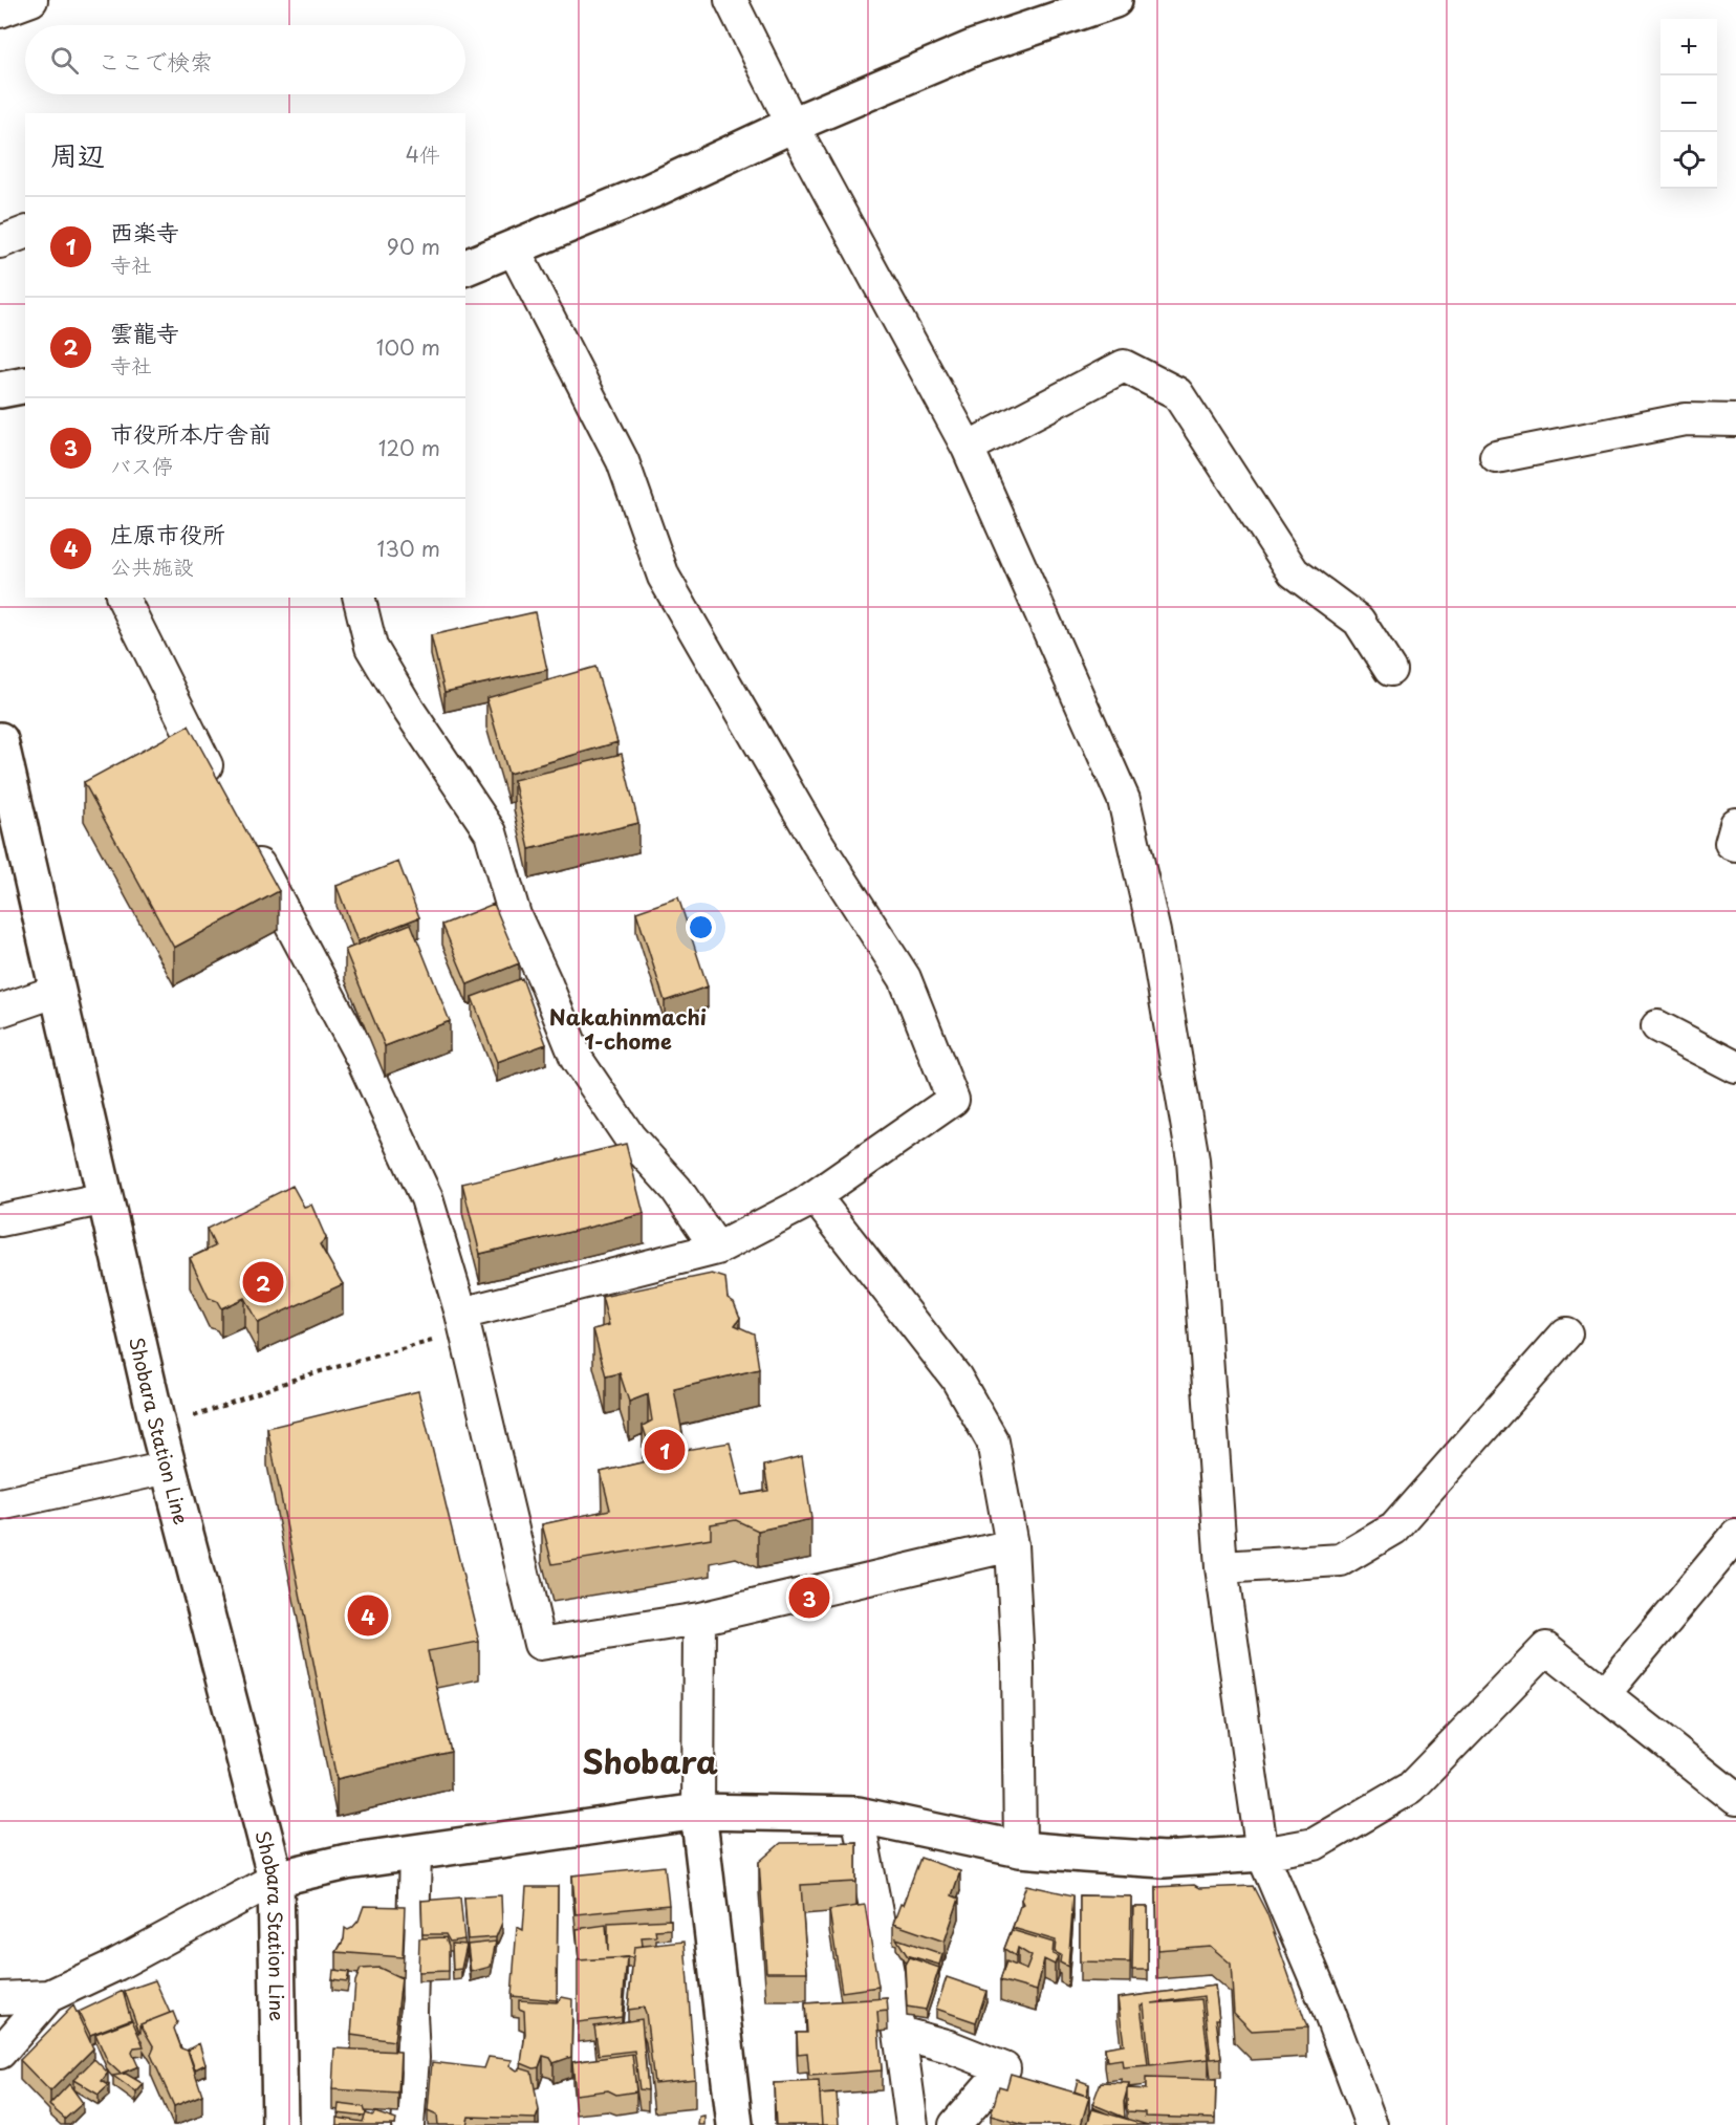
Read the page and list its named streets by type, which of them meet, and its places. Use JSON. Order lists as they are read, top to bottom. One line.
{"streets":{"street":["Shobara Station Line"]},"districts":["Nakahinmachi 1-chome","Shobara"],"page":{"map_buttons":["+","−"],"search":"ここで検索","heading":["周辺","4件"],"list":[{"mark":"1","name":"西楽寺","note":"寺社","value":"90 m"},{"mark":"2","name":"雲龍寺","note":"寺社","value":"100 m"},{"mark":"3","name":"市役所本庁舎前","note":"バス停","value":"120 m"},{"mark":"4","name":"庄原市役所","note":"公共施設","value":"130 m"}],"pins":["2","1","3","4"]}}
